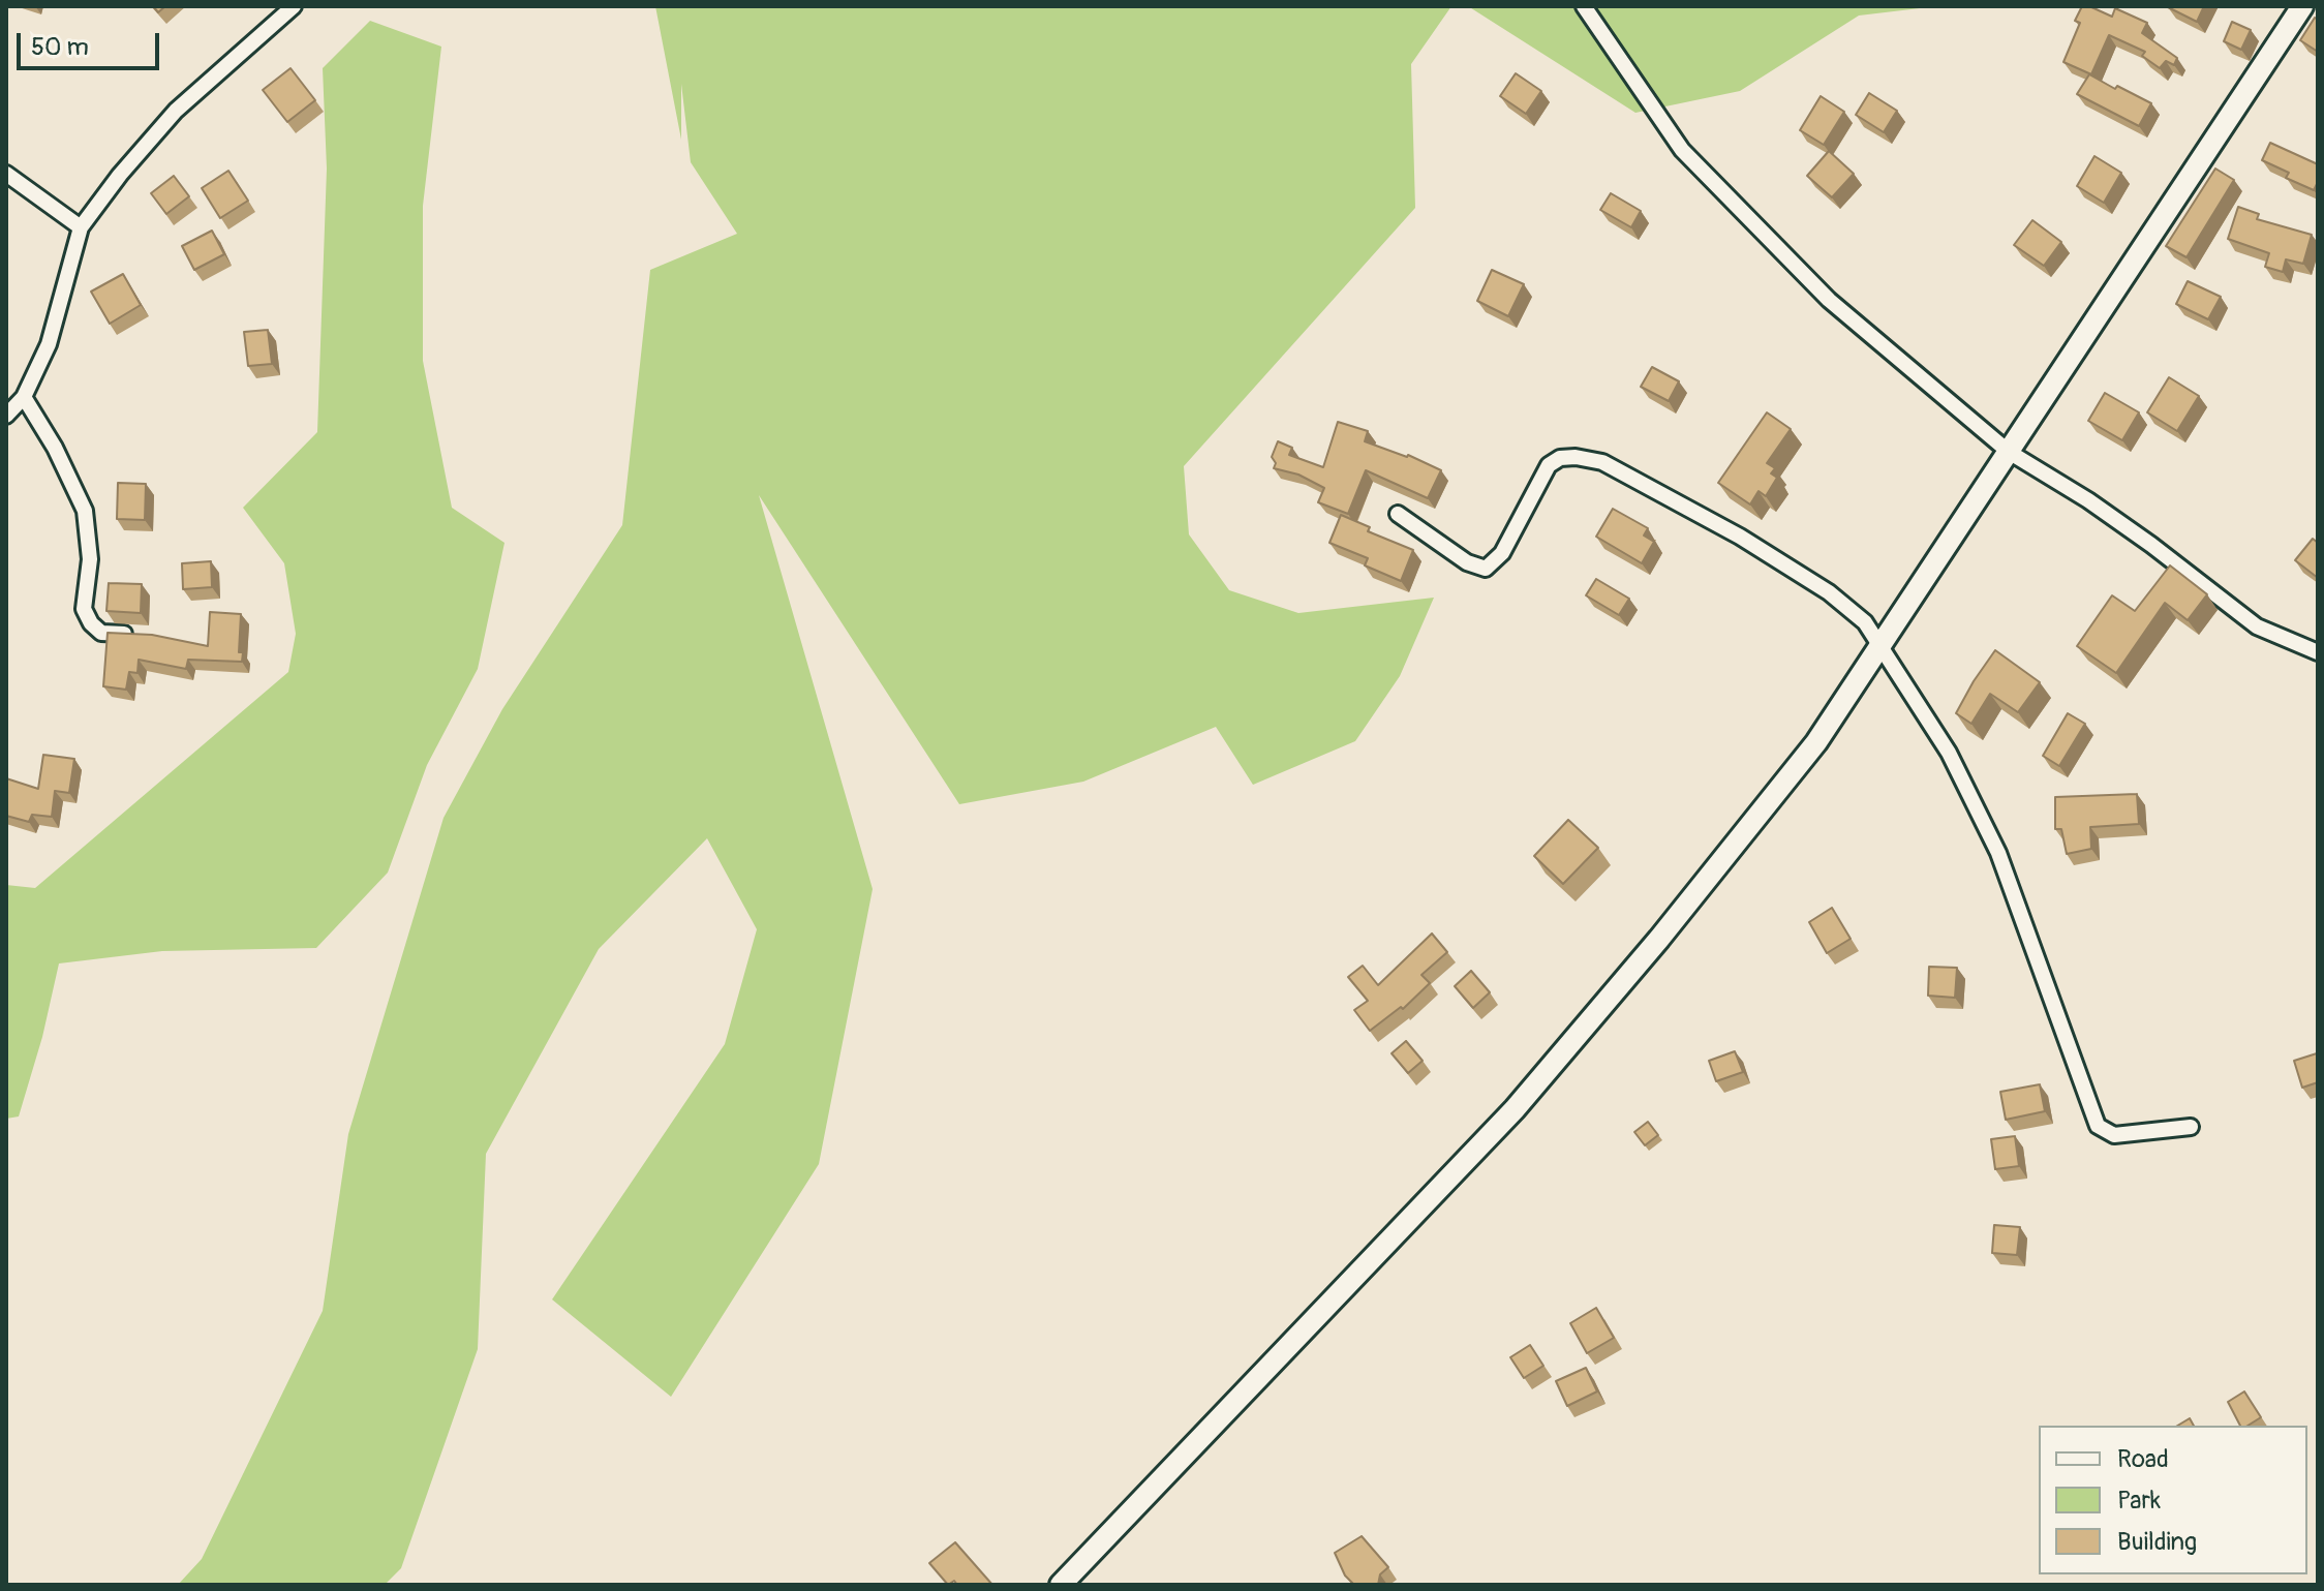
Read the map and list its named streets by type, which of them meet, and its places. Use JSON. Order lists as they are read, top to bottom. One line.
{"legend":["Road","Park","Building"],"scale_bar":"50 m"}
